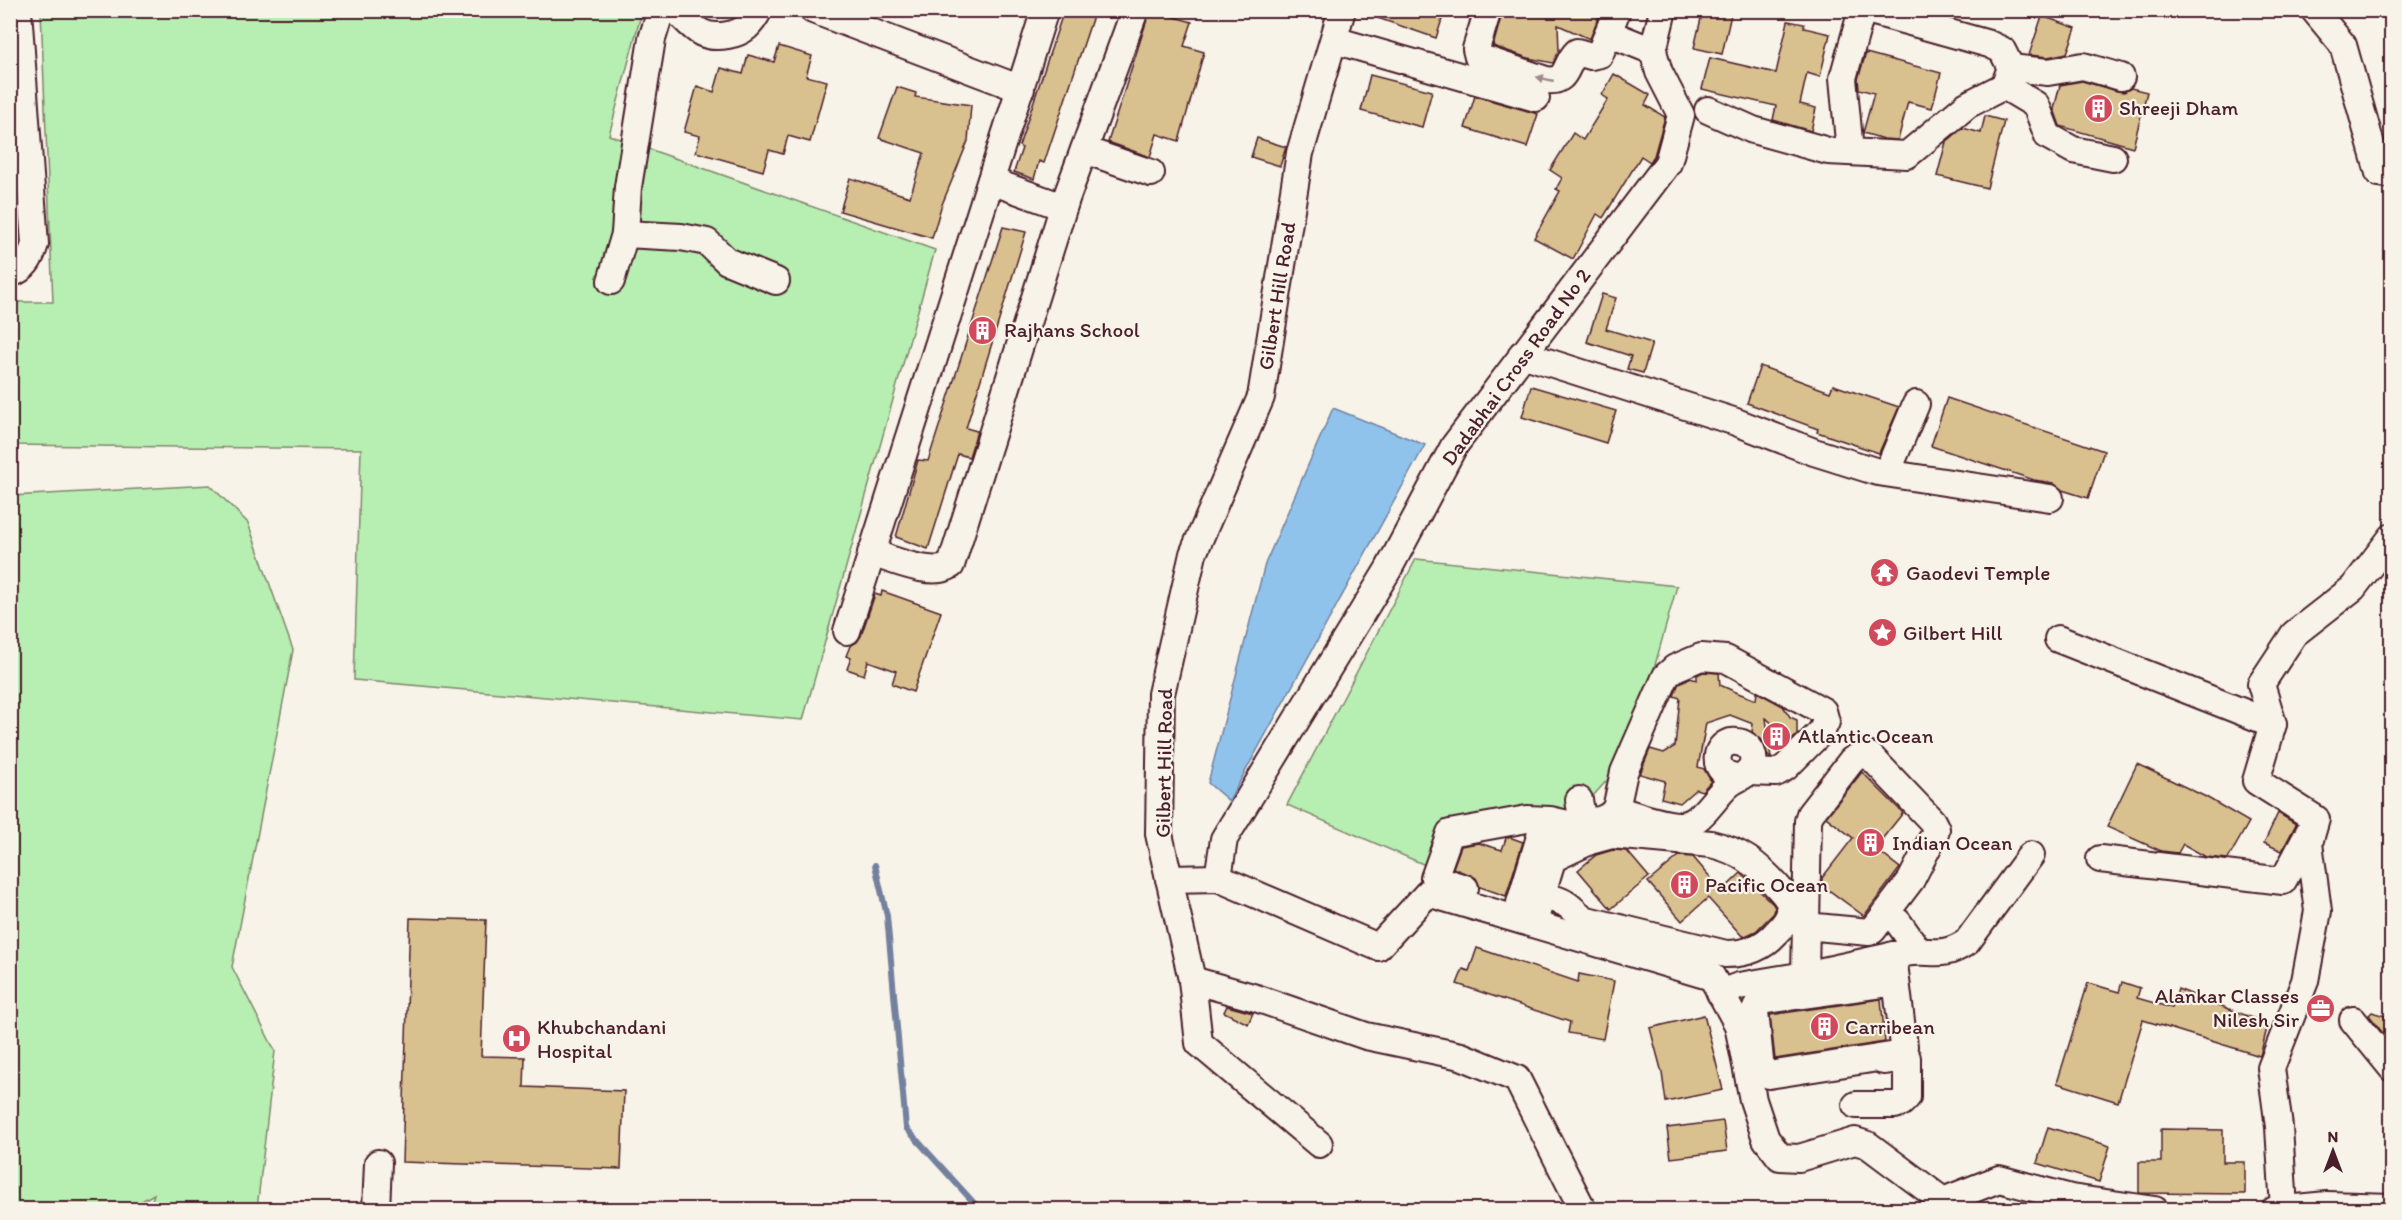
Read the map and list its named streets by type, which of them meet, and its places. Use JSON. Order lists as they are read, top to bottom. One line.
{"streets":{"street":["Gilbert Hill Road","Dadabhai Cross Road No 2"]},"places":{"building":["Shreeji Dham","Rajhans School","Atlantic Ocean","Indian Ocean","Pacific Ocean","Carribean"],"temple":["Gaodevi Temple"],"place":["Gilbert Hill"],"office":["Alankar Classes Nilesh Sir"],"hospital":["Khubchandani Hospital"]},"north":"top"}
